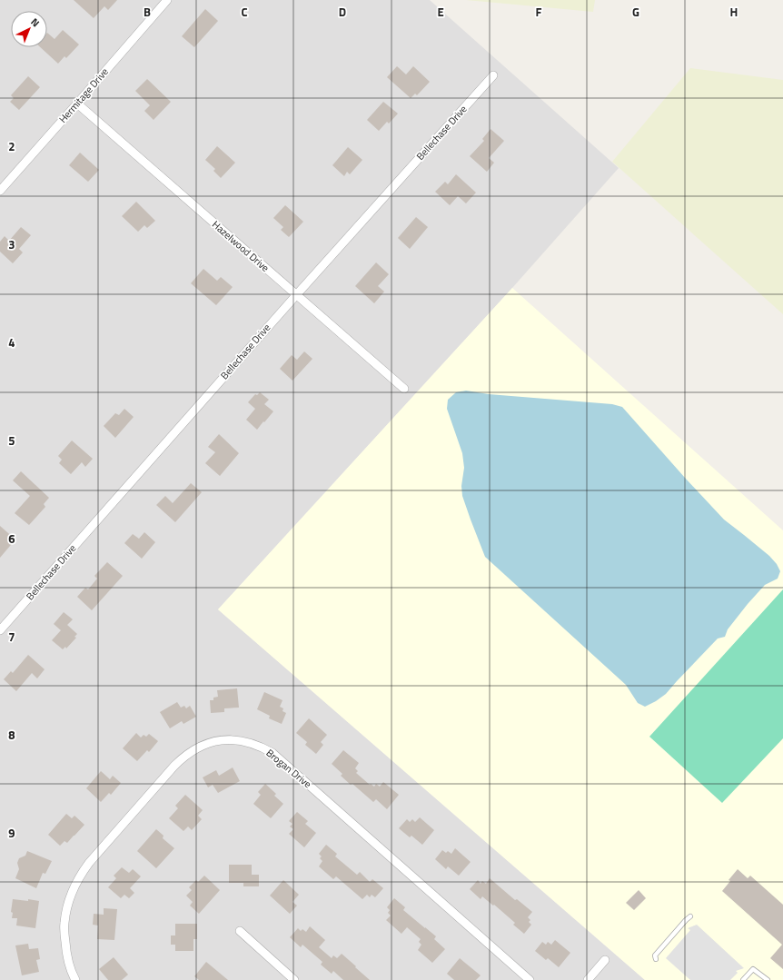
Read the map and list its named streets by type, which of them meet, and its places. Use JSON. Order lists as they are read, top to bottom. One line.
{"streets":{"street":["Hermitage Drive","Bellechase Drive","Hazelwood Drive","Brogan Drive"]},"crossings":[["Hermitage Drive","Hazelwood Drive"],["Bellechase Drive","Hazelwood Drive"]],"north":"top right","grid":{"columns":["B","C","D","E","F","G","H"],"rows":["2","3","4","5","6","7","8","9"]}}
